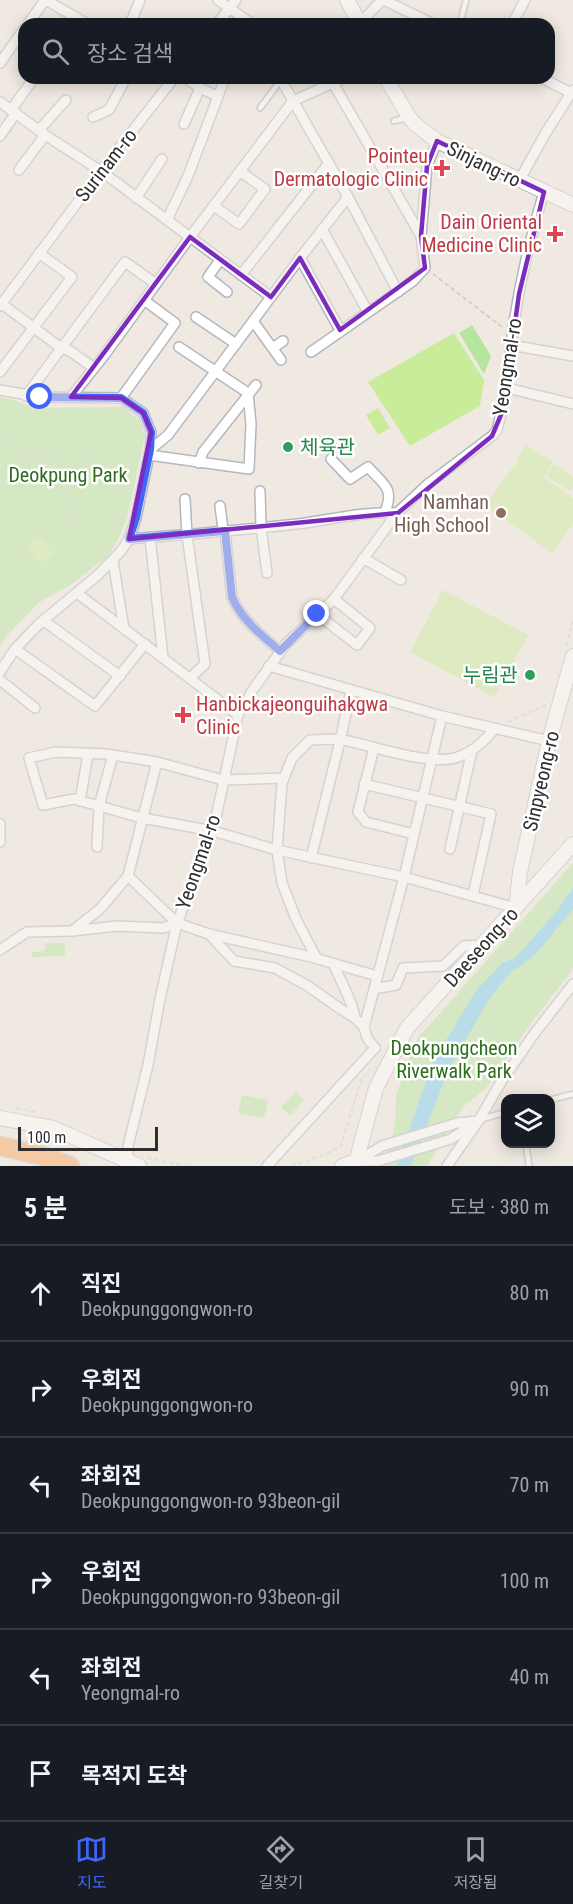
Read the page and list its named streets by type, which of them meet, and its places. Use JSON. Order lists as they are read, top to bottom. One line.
{"streets":{"street":["Sinjang-ro","Surinam-ro","Yeongmal-ro","Sinpyeong-ro","Daeseong-ro"]},"crossings":[["Sinjang-ro","Yeongmal-ro"],["Sinpyeong-ro","Daeseong-ro"]],"parks":["Deokpung Park","Deokpungcheon Riverwalk Park"],"places":{"health":["Pointeu Dermatologic Clinic","Dain Oriental Medicine Clinic","Hanbickajeonguihakgwa Clinic"],"other":["체육관","Namhan High School","누림관"]},"scale_bar":"100 m","page":{"search":"장소 검색","scale":"100 m","heading":["5 분","도보 · 380 m"],"list":[["직진","Deokpunggongwon-ro","80 m"],["우회전","Deokpunggongwon-ro","90 m"],["좌회전","Deokpunggongwon-ro 93beon-gil","70 m"],["우회전","Deokpunggongwon-ro 93beon-gil","100 m"],["좌회전","Yeongmal-ro","40 m"],"목적지 도착"],"nav":["지도","길찾기","저장됨"]}}
